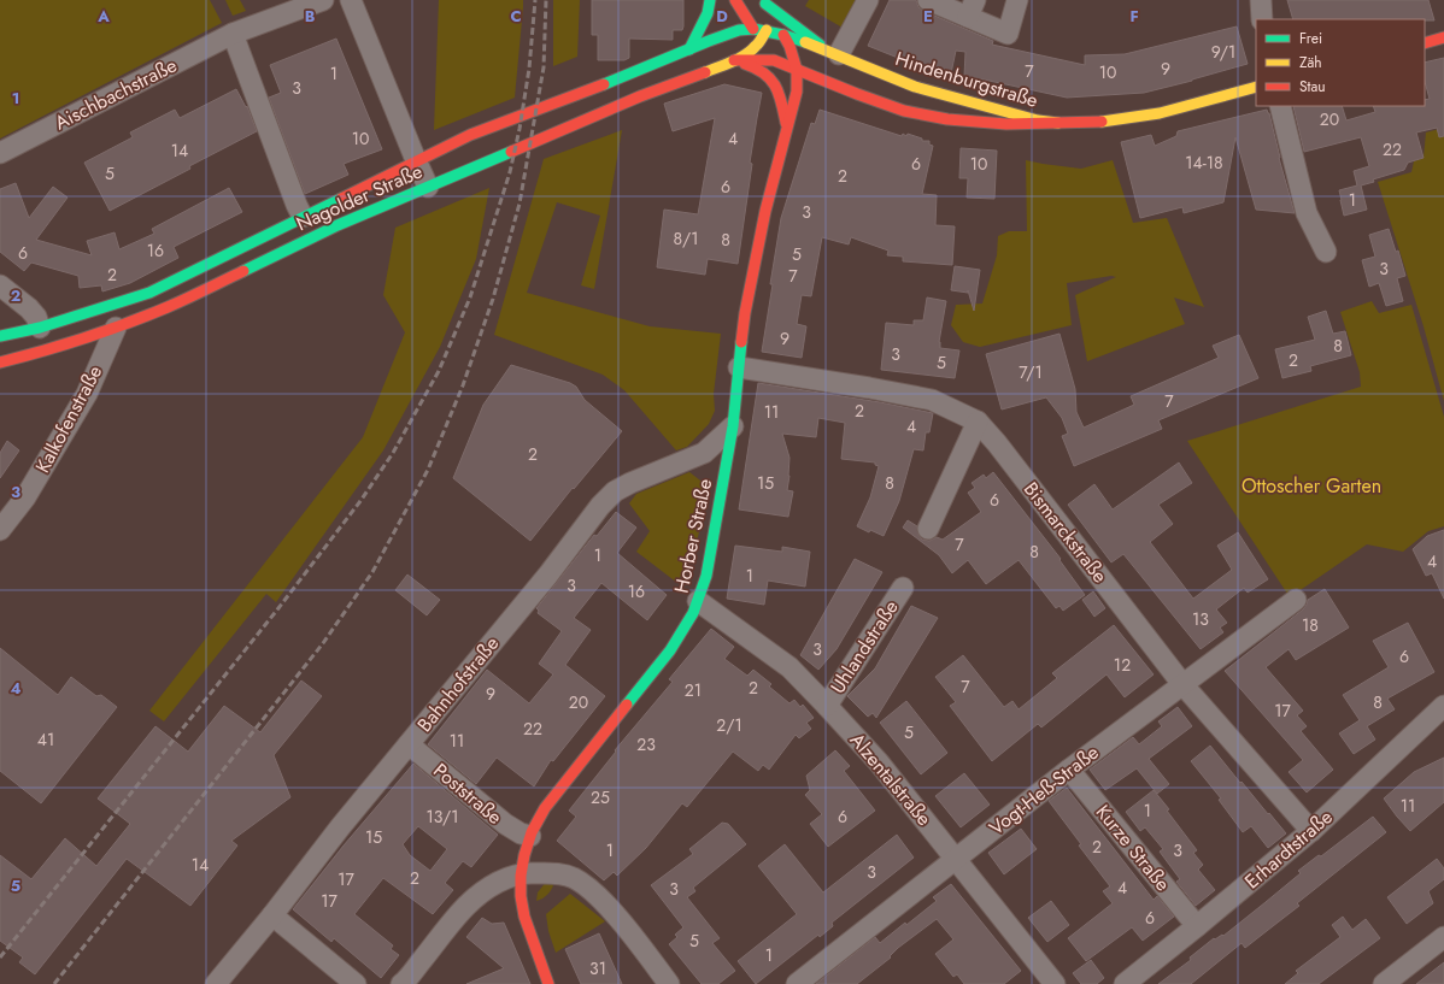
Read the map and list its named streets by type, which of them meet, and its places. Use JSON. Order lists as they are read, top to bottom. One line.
{"streets":{"main road":["Hindenburgstraße","Nagolder Straße","Horber Straße"],"street":["Aischbachstraße","Kalkofenstraße","Bismarckstraße","Uhlandstraße","Bahnhofstraße","Alzentalstraße","Vogt-Heß-Straße","Poststraße","Kurze Straße","Erhardtstraße"]},"crossings":[["Nagolder Straße","Kalkofenstraße"],["Bismarckstraße","Horber Straße"],["Bismarckstraße","Vogt-Heß-Straße"],["Bismarckstraße","Erhardtstraße"],["Horber Straße","Bahnhofstraße"],["Horber Straße","Alzentalstraße"],["Horber Straße","Poststraße"],["Uhlandstraße","Alzentalstraße"],["Bahnhofstraße","Poststraße"],["Alzentalstraße","Vogt-Heß-Straße"],["Vogt-Heß-Straße","Kurze Straße"],["Kurze Straße","Erhardtstraße"]],"parks":["Ottoscher Garten"],"house_numbers":["9/1","9","7","10","1","3","20","10","4","22","14","14-18","6","10","5","2","6","1","3","8/1","8","16","6","5","3","2","7","9","8","3","2","5","7/1","7","2","11","4","2","15","8","6","7","8","1","4","1","3","16","13","18","3","6","12","7","2","21","9","20","8","17","2/1","22","5","41","11","23","25","11","1","13/1","6","15","2","1","3","14","3","2","17","4","3","17","6","5","1","31"],"legend":["Frei","Zäh","Stau"],"grid":{"columns":["A","B","C","D","E","F"],"rows":["1","2","3","4","5"]}}
